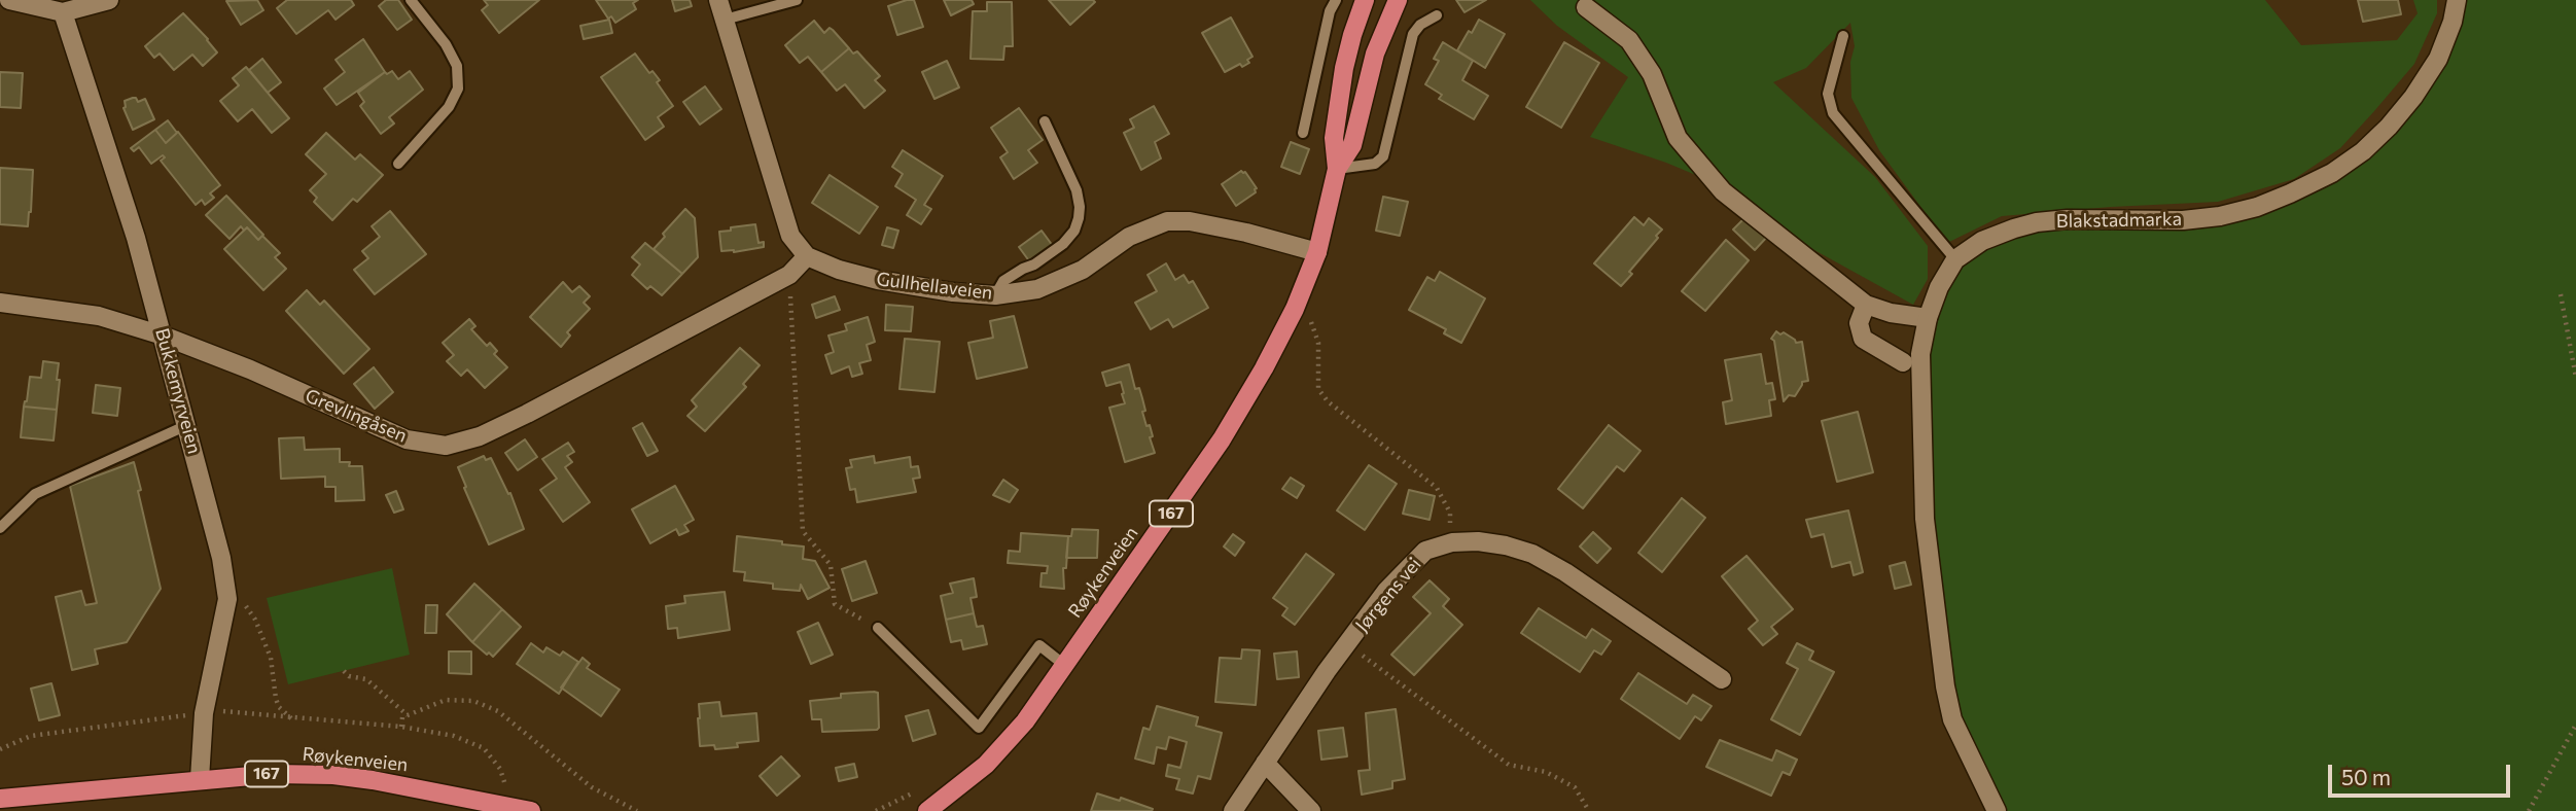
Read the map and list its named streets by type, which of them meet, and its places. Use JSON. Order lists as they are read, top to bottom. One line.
{"streets":{"main road":["167","Røykenveien"],"street":["Blakstadmarka","Gullhellaveien","Bukkemyrveien","Grevlingåsen","Jørgens vei"]},"crossings":[["Gullhellaveien","Grevlingåsen"],["Gullhellaveien","Røykenveien"],["Bukkemyrveien","Grevlingåsen"],["Bukkemyrveien","Røykenveien"]],"scale_bar":"50 m"}
